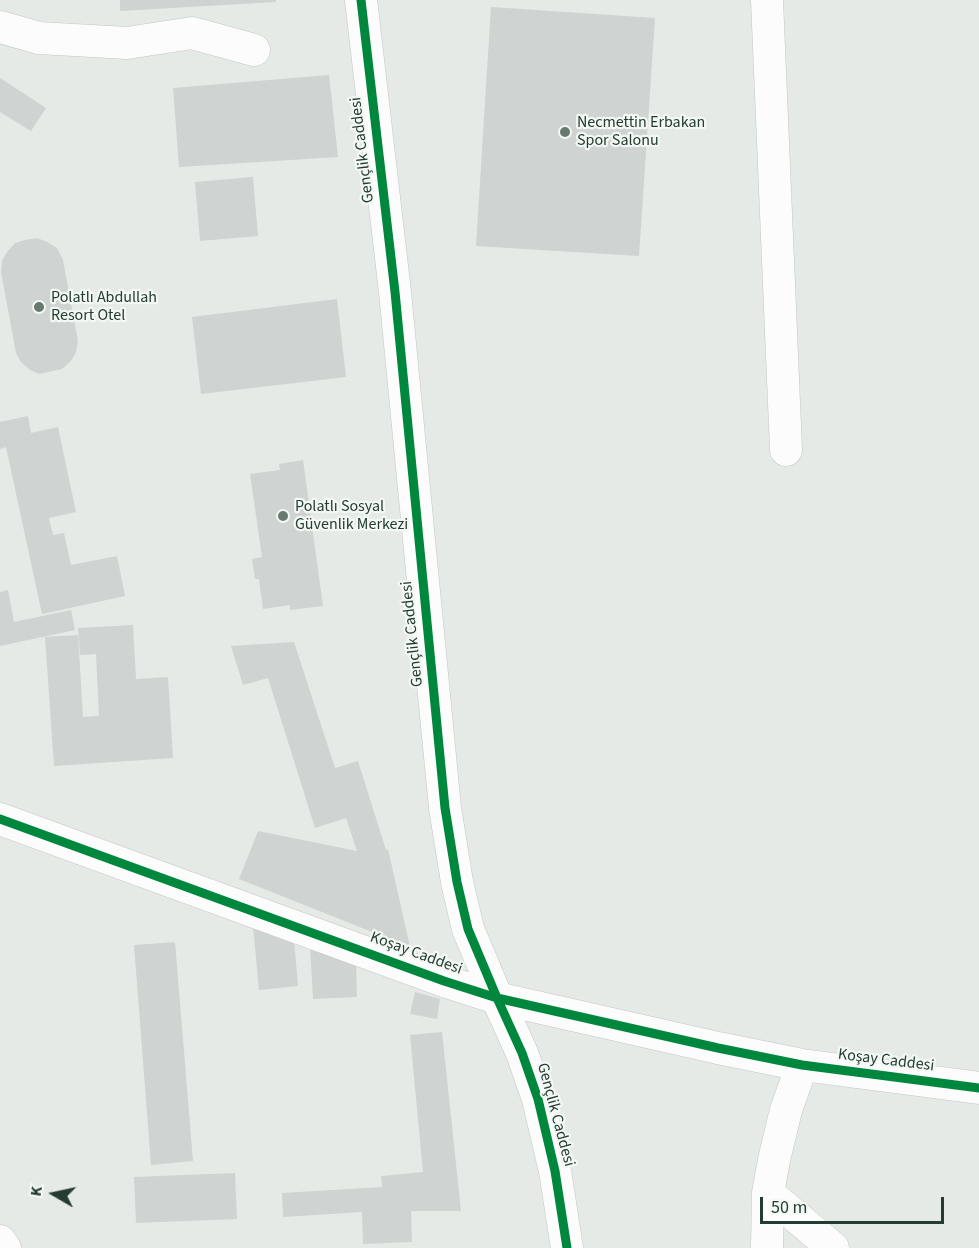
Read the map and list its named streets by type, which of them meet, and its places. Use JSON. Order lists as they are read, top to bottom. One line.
{"streets":{"street":["Gençlik Caddesi","Koşay Caddesi"]},"crossings":[["Gençlik Caddesi","Koşay Caddesi"]],"places":["Necmettin Erbakan Spor Salonu","Polatlı Abdullah Resort Otel","Polatlı Sosyal Güvenlik Merkezi"],"scale_bar":"50 m","north":"left"}
